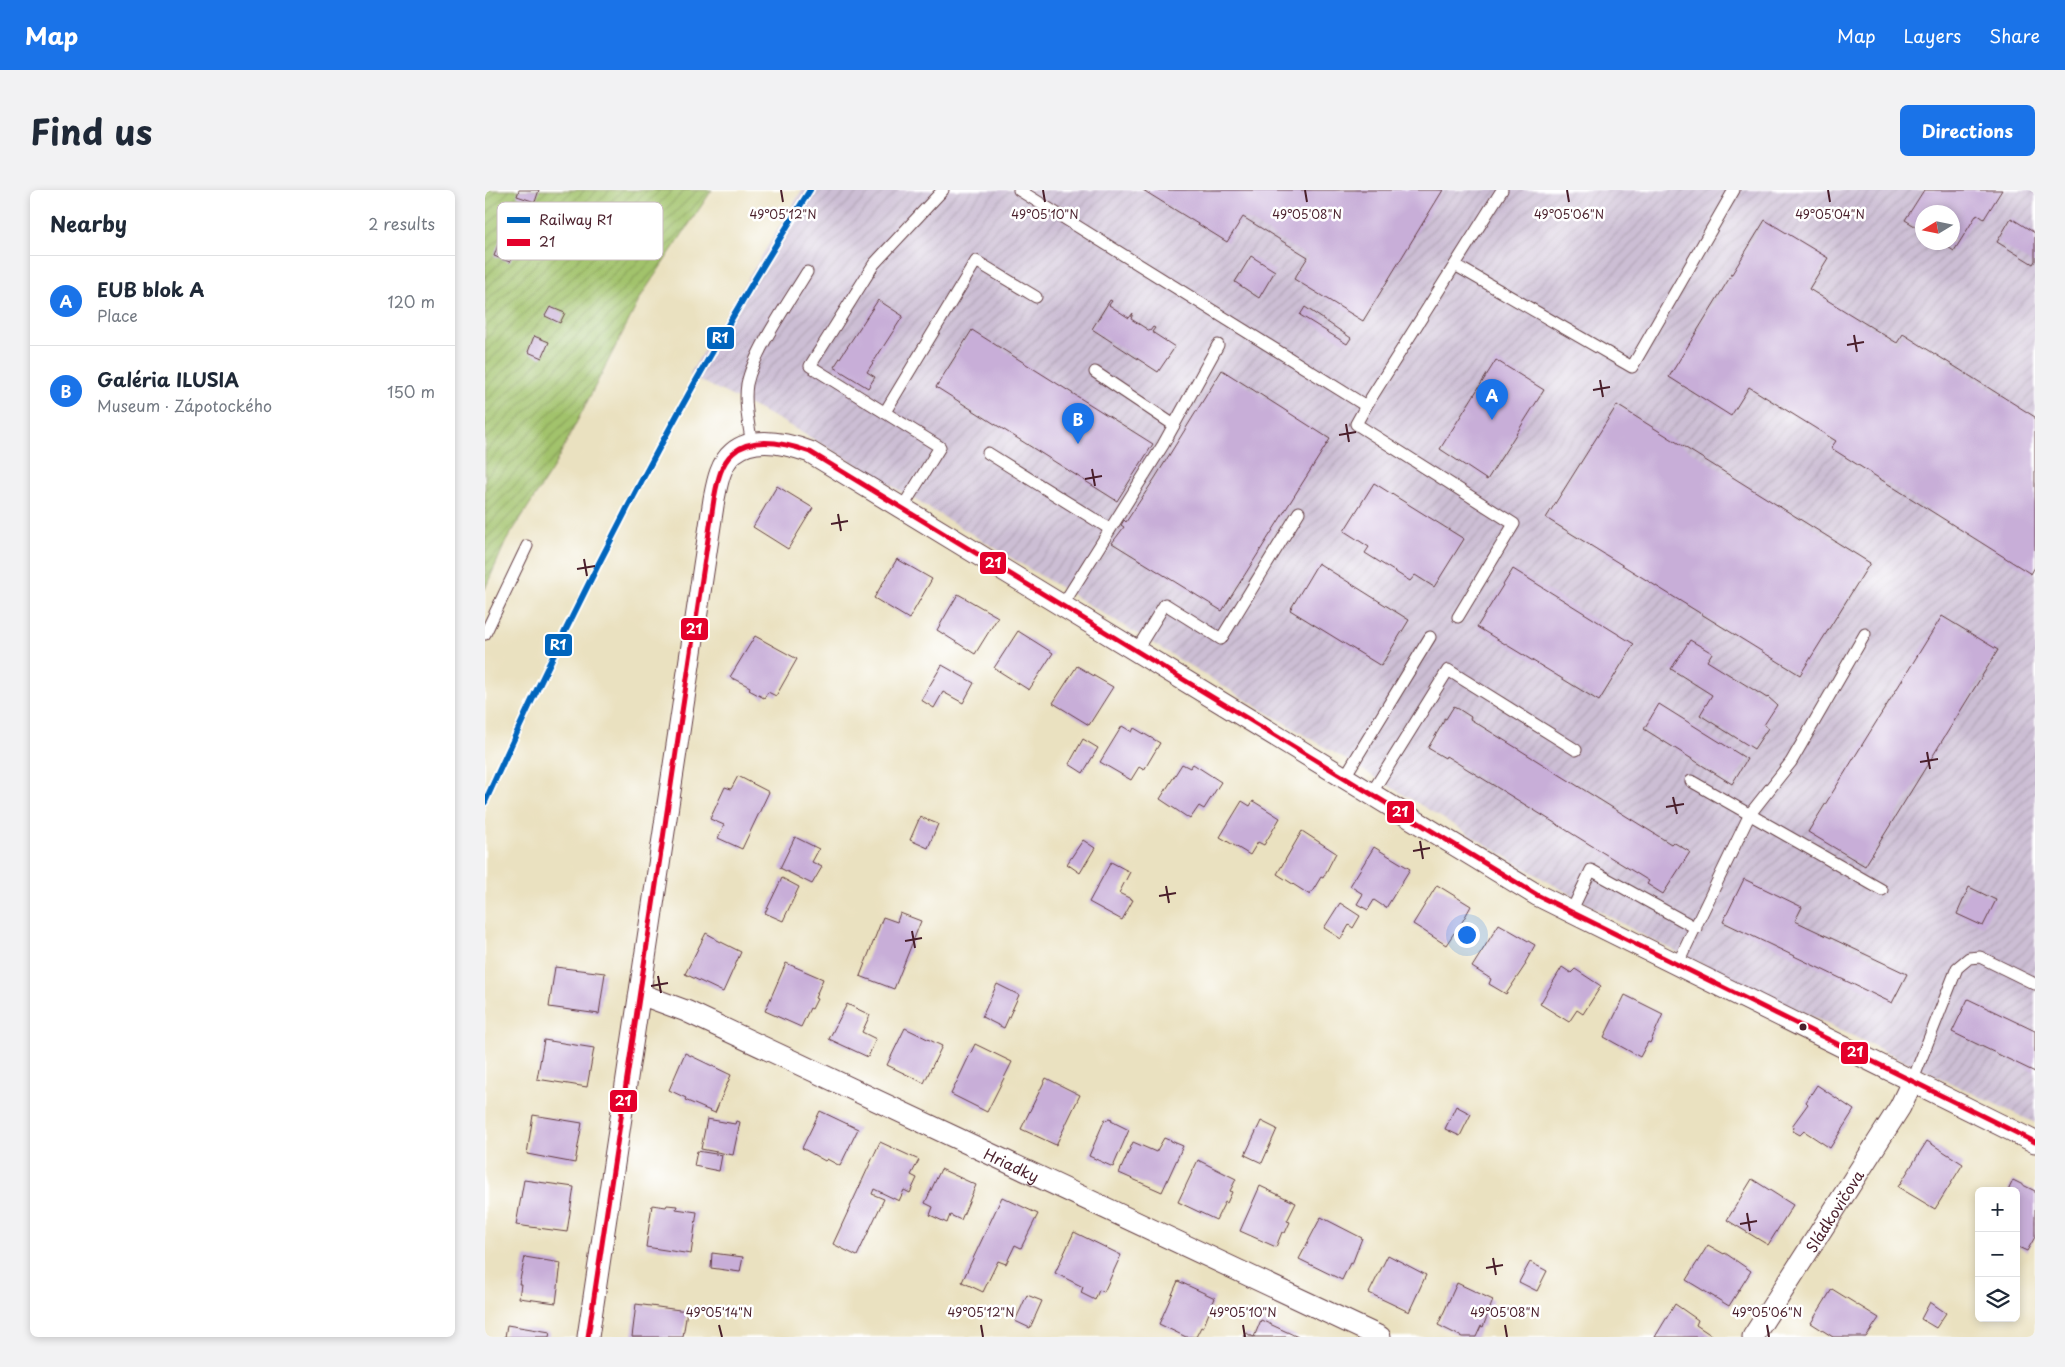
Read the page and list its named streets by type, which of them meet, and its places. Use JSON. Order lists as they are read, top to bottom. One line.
{"streets":{"street":["Hriadky","Sládkovičova"]},"lines":["rail line R1","transit line 21"],"legend":["Railway R1","21"],"north":"left","page":{"header":"Map","nav":["Map","Layers","Share"],"title":"Find us","buttons":"Directions","heading":["Nearby","2 results"],"list":[{"mark":"A","name":"EUB blok A","note":"Place","value":"120 m"},{"mark":"B","name":"Galéria ILUSIA","note":"Museum · Zápotockého","value":"150 m"}],"pins":["A","B"],"map_buttons":["+","−"]},"coordinates":["49°05'12\"N","49°05'08\"N","49°05'10\"N","49°05'06\"N","49°05'04\"N","49°05'14\"N"]}
